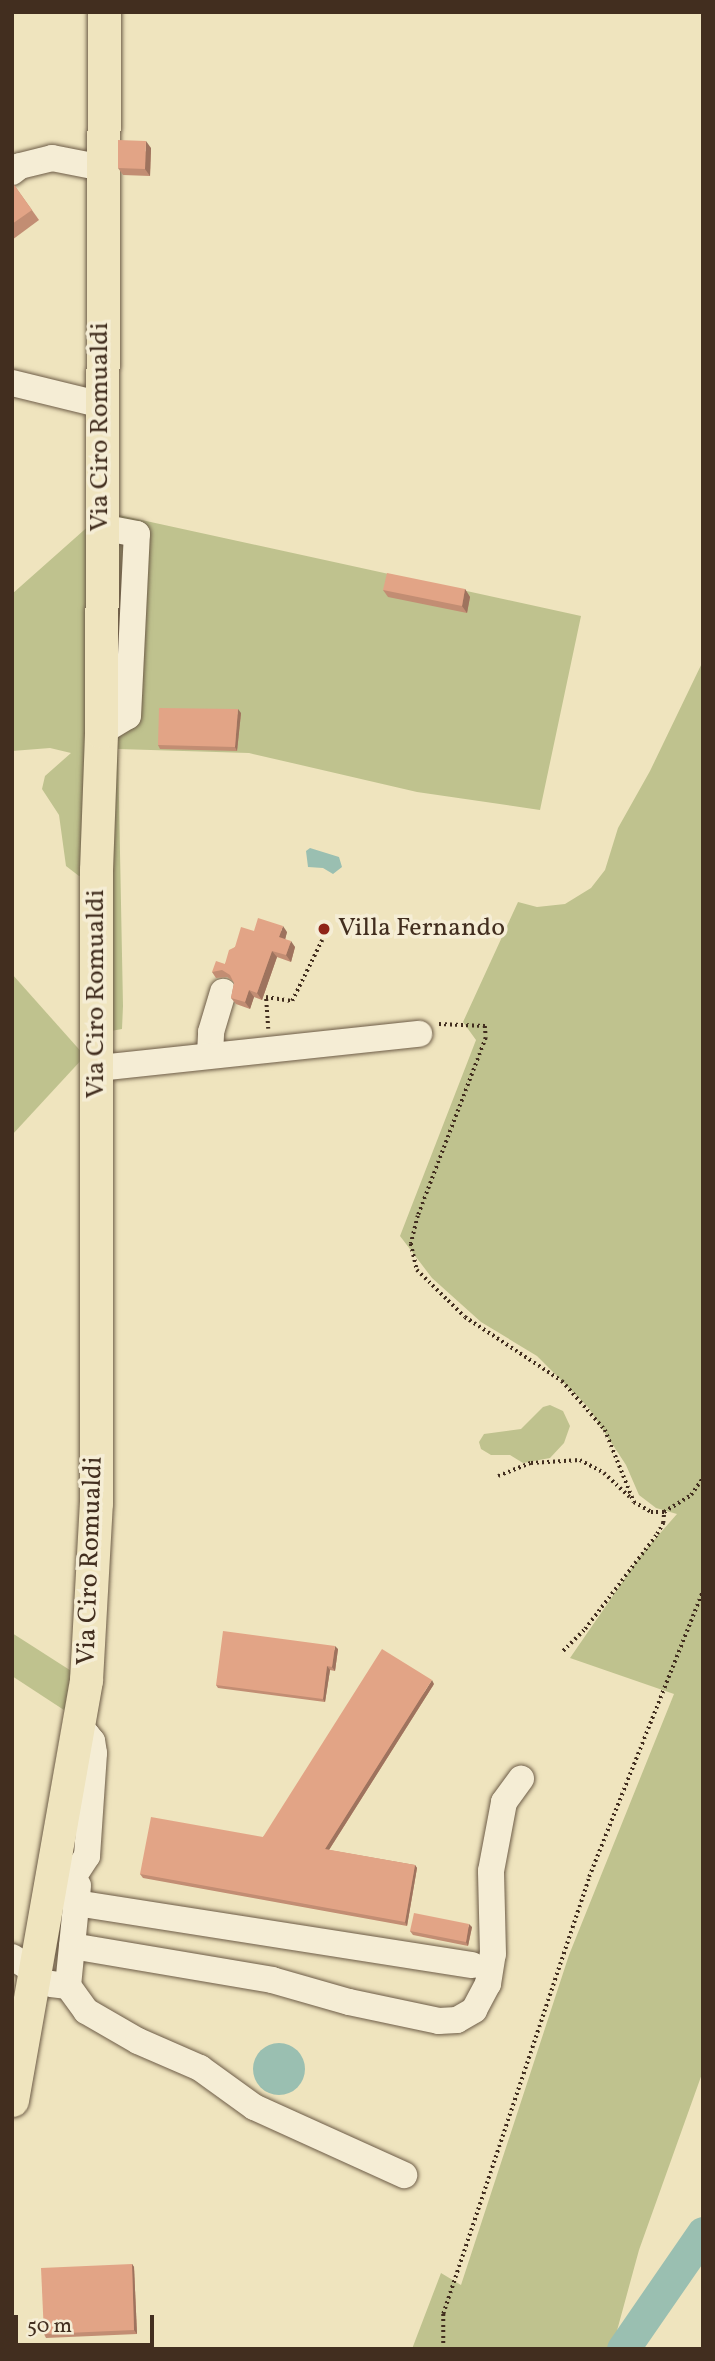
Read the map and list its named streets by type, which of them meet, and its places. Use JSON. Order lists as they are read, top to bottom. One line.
{"streets":{"main road":["Via Ciro Romualdi"]},"places":["Villa Fernando"],"scale_bar":"50 m"}
